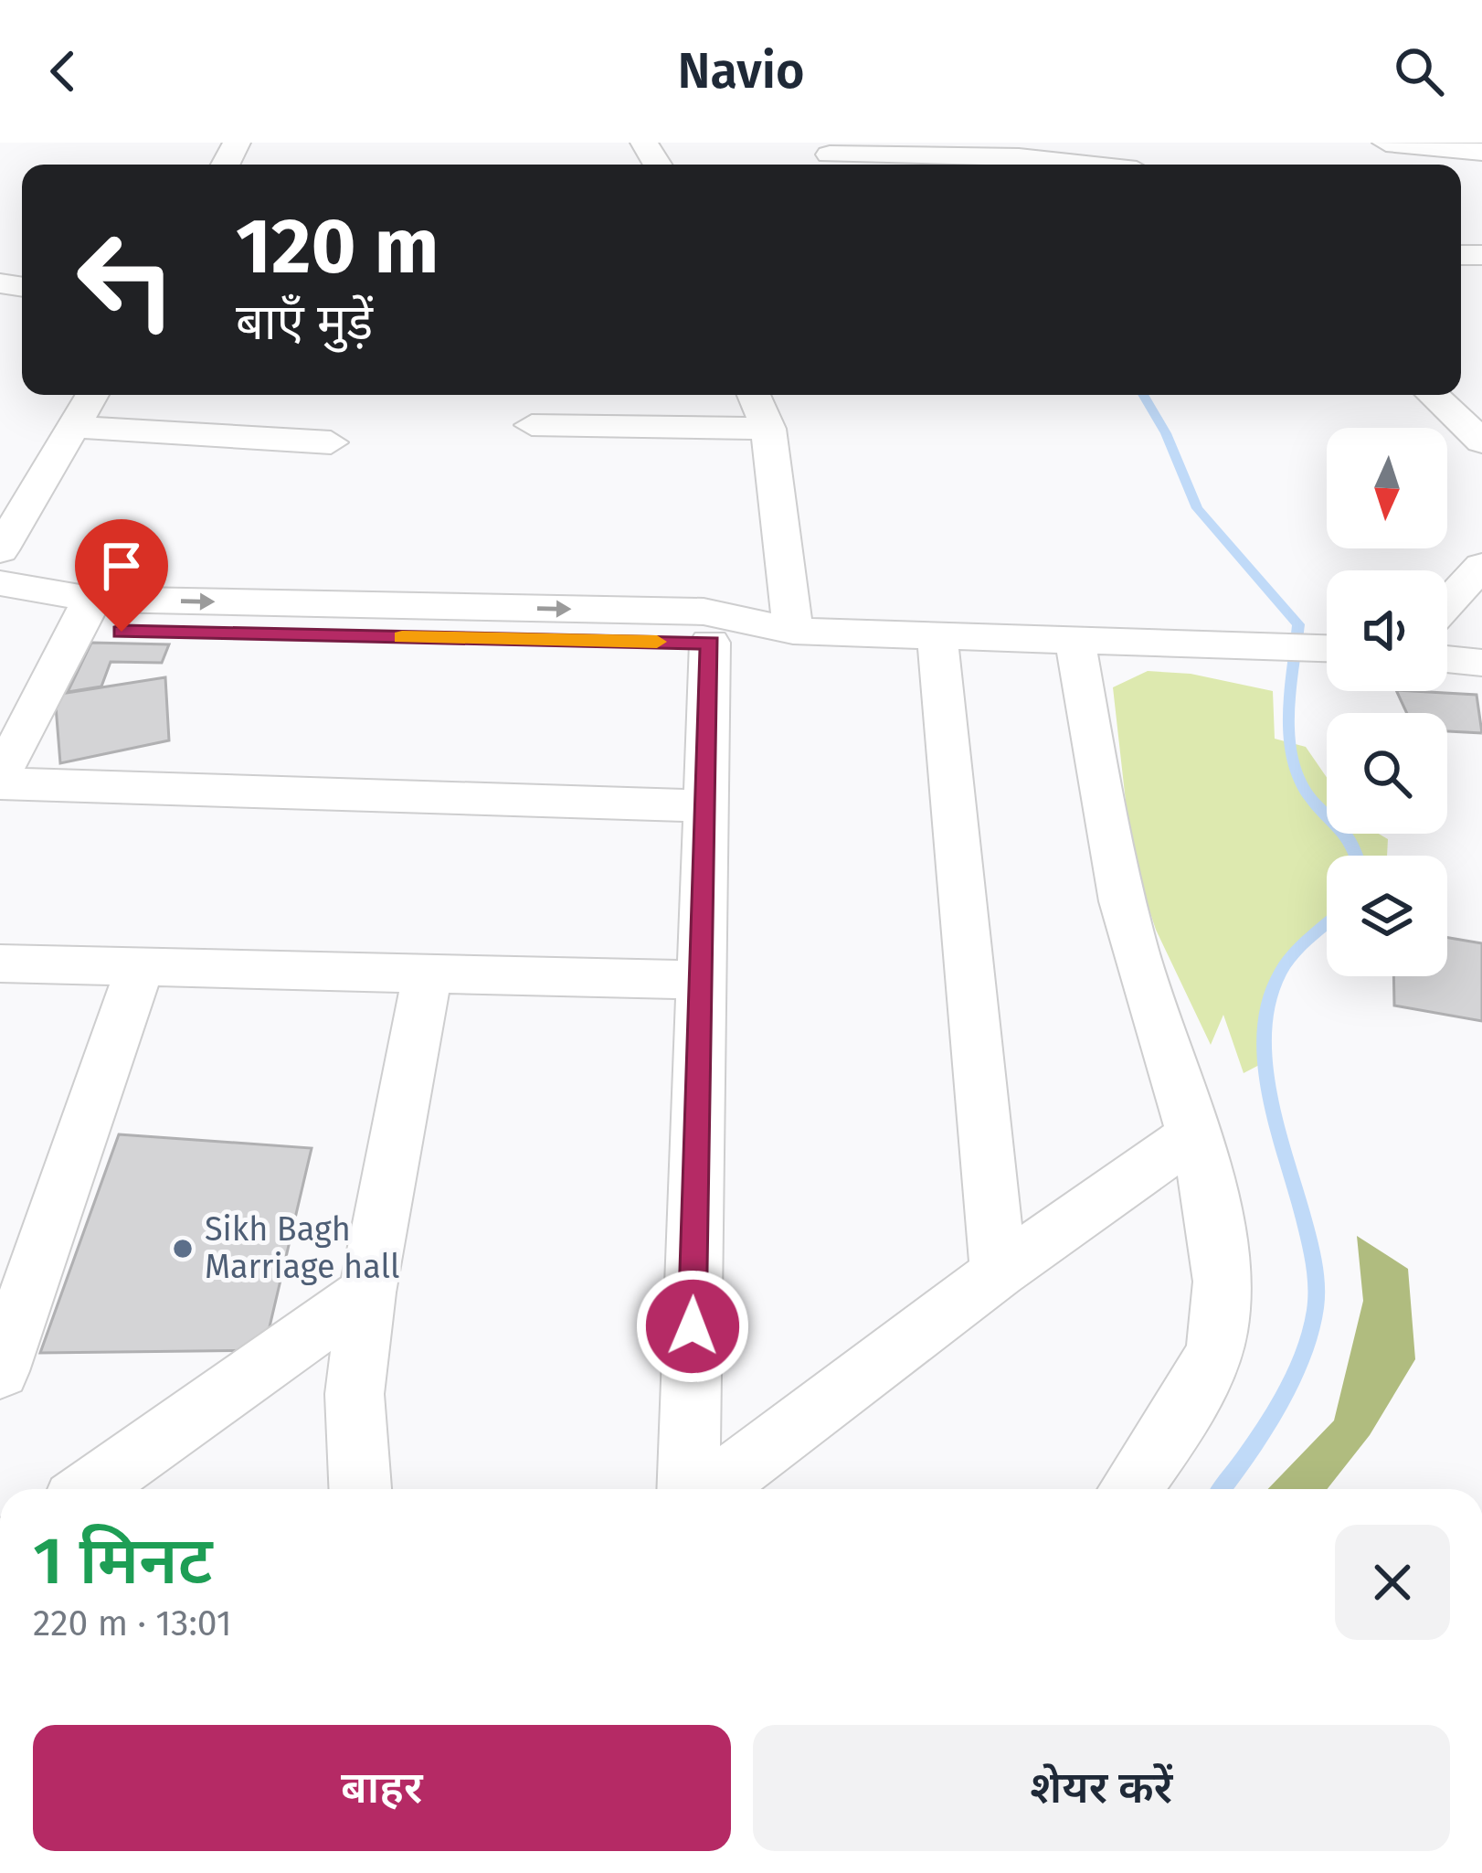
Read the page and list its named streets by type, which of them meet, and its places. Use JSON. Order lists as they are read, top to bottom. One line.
{"places":["Sikh Bagh Marriage hall"],"north":"bottom","page":{"header":"Navio","turn":["120 m","बाएँ मुड़ें"],"heading":["1 मिनट","220 m · 13:01"],"buttons":["बाहर","शेयर करें"]}}
